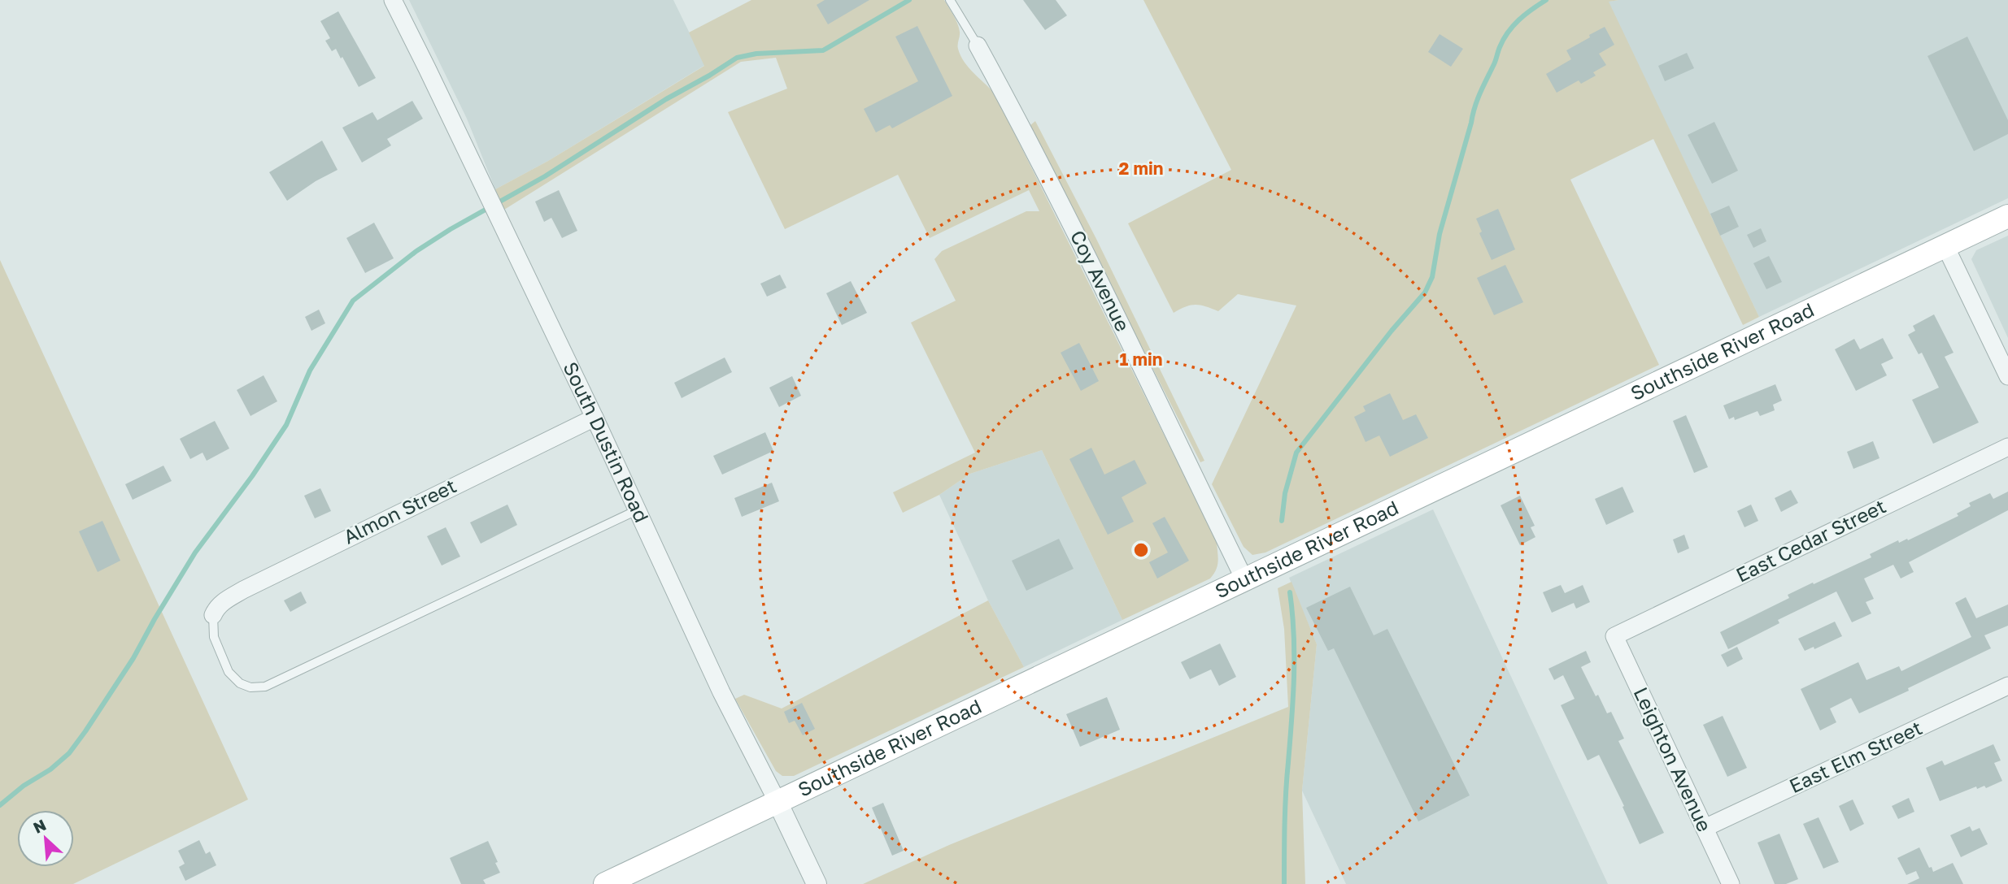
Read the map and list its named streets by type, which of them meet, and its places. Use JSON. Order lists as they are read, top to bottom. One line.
{"streets":{"main road":["Southside River Road"],"street":["Coy Avenue","South Dustin Road","Almon Street","East Cedar Street","East Elm Street","Leighton Avenue"]},"crossings":[["Coy Avenue","Southside River Road"],["Southside River Road","South Dustin Road"],["South Dustin Road","Almon Street"],["East Cedar Street","Leighton Avenue"],["East Elm Street","Leighton Avenue"]],"north":"top left","rings":["2 min","1 min"]}
